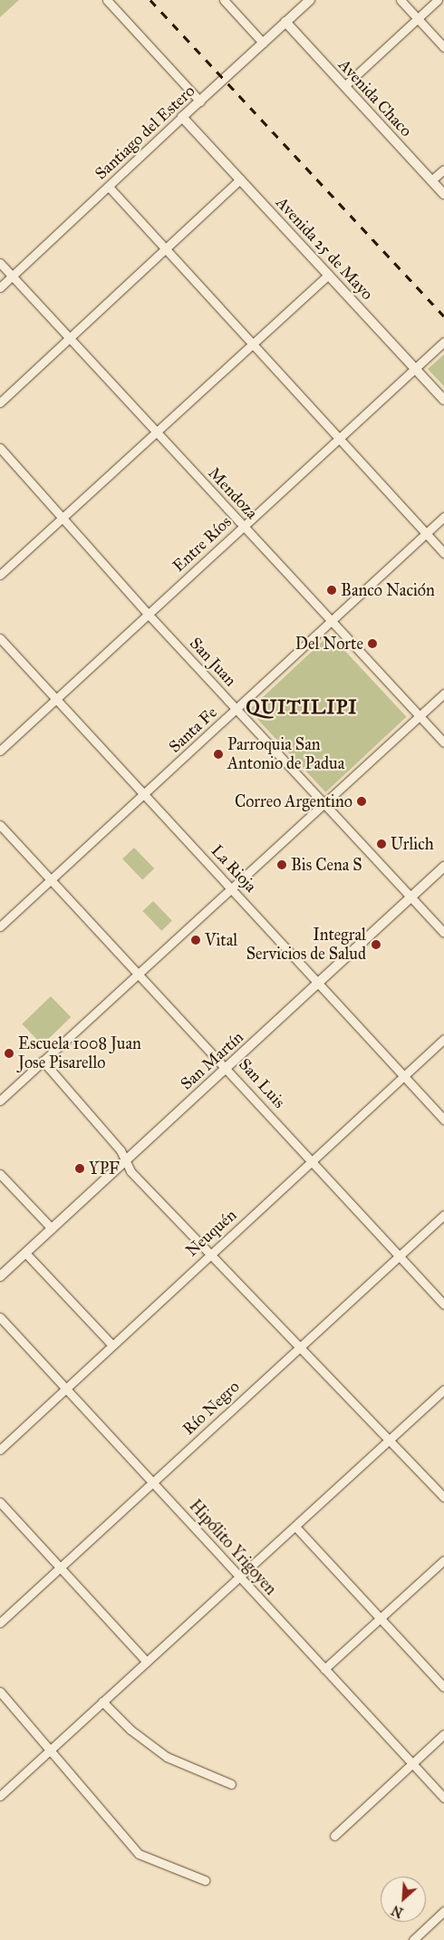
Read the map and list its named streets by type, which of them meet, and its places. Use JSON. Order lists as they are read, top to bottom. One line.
{"streets":{"street":["Avenida Chaco","Santiago del Estero","Avenida 25 de Mayo","Mendoza","Entre Ríos","San Juan","Santa Fe","La Rioja","San Martín","San Luis","Neuquén","Río Negro","Hipólito Yrigoyen"]},"crossings":[["Avenida Chaco","Santiago del Estero"],["Santiago del Estero","Avenida 25 de Mayo"],["Santiago del Estero","Mendoza"],["Avenida 25 de Mayo","Entre Ríos"],["Mendoza","Entre Ríos"],["Mendoza","Santa Fe"],["Entre Ríos","San Juan"],["Entre Ríos","La Rioja"],["San Juan","Santa Fe"],["San Juan","San Martín"],["Santa Fe","La Rioja"],["Santa Fe","San Luis"],["La Rioja","San Martín"],["La Rioja","Neuquén"],["San Martín","San Luis"],["San Luis","Neuquén"],["San Luis","Río Negro"],["Neuquén","Hipólito Yrigoyen"],["Río Negro","Hipólito Yrigoyen"]],"districts":["QUITILIPI"],"places":["Banco Nación","Del Norte","Parroquia San Antonio de Padua","Correo Argentino","Urlich","Bis Cena S","Vital","Integral Servicios de Salud","Escuela 1008 Juan Jose Pisarello","YPF"],"north":"bottom left"}
